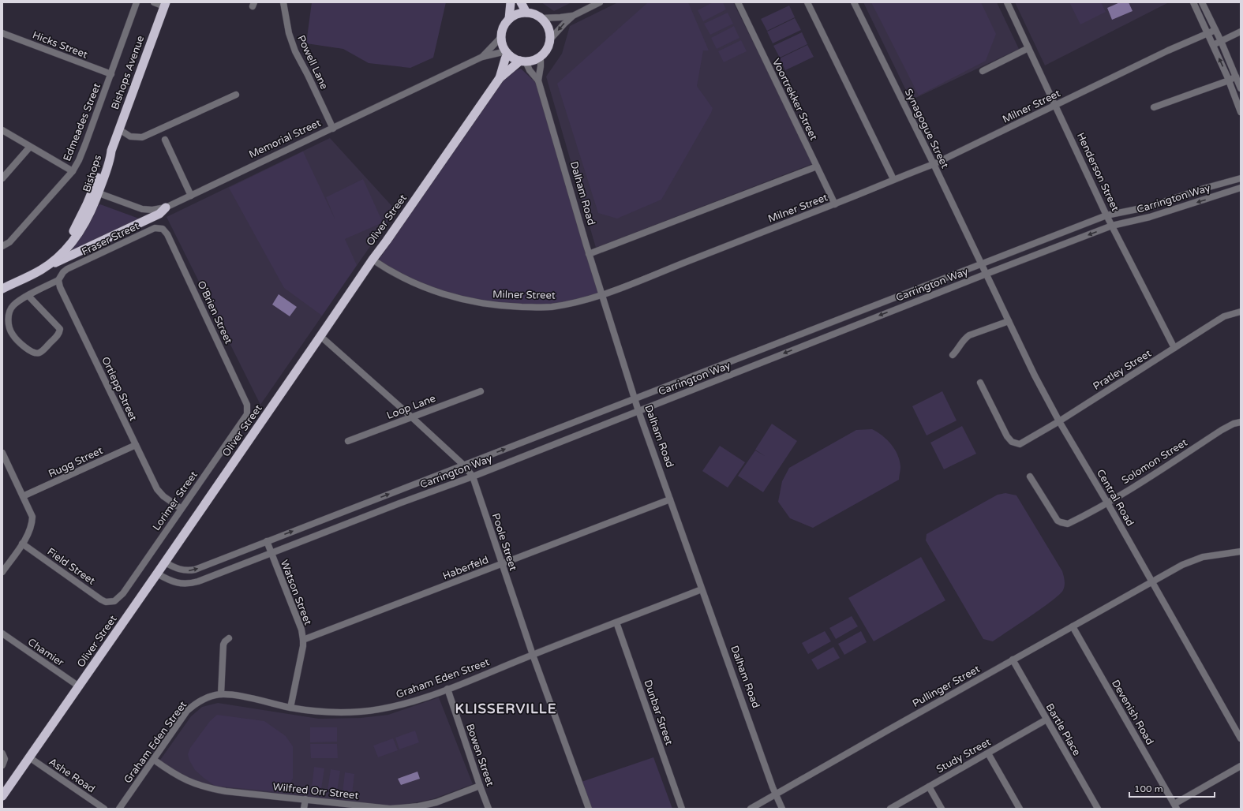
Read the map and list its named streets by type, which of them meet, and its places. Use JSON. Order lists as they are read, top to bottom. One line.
{"streets":{"highway":["Bishops Avenue","Bishops","Oliver Street"],"street":["Hicks Street","Powell Lane","Voortrekker Street","Milner Street","Edmeades Street","Synagogue Street","Memorial Street","Henderson Street","Dalham Road","Carrington Way","Fraser Street","O'Brien Street","Pratley Street","Ortlepp Street","Loop Lane","Solomon Street","Rugg Street","Central Road","Lorimer Street","Poole Street","Field Street","Haberfeld","Watson Street","Chamier","Graham Eden Street","Pullinger Street","Dunbar Street","Devenish Road","Bartle Place","Bowen Street","Study Street","Ashe Road","Wilfred Orr Street"]},"crossings":[["Hicks Street","Edmeades Street"],["Powell Lane","Memorial Street"],["Bishops Avenue","Bishops"],["Voortrekker Street","Milner Street"],["Milner Street","Synagogue Street"],["Milner Street","Henderson Street"],["Milner Street","Dalham Road"],["Milner Street","Oliver Street"],["Synagogue Street","Carrington Way"],["Synagogue Street","Central Road"],["Memorial Street","Bishops"],["Memorial Street","Dalham Road"],["Memorial Street","Oliver Street"],["Henderson Street","Carrington Way"],["Henderson Street","Pratley Street"],["Dalham Road","Carrington Way"],["Dalham Road","Oliver Street"],["Dalham Road","Haberfeld"],["Dalham Road","Graham Eden Street"],["Dalham Road","Pullinger Street"],["Carrington Way","Oliver Street"],["Carrington Way","Central Road"],["Carrington Way","Poole Street"],["Carrington Way","Watson Street"],["Oliver Street","Poole Street"],["Oliver Street","Chamier"],["Oliver Street","Ashe Road"],["Fraser Street","O'Brien Street"],["Fraser Street","Ortlepp Street"],["O'Brien Street","Lorimer Street"],["Pratley Street","Central Road"],["Ortlepp Street","Rugg Street"],["Ortlepp Street","Lorimer Street"],["Loop Lane","Poole Street"],["Solomon Street","Central Road"],["Central Road","Pullinger Street"],["Lorimer Street","Field Street"],["Poole Street","Haberfeld"],["Poole Street","Graham Eden Street"],["Haberfeld","Watson Street"],["Watson Street","Graham Eden Street"],["Graham Eden Street","Dunbar Street"],["Graham Eden Street","Bowen Street"],["Graham Eden Street","Wilfred Orr Street"],["Pullinger Street","Devenish Road"],["Pullinger Street","Bartle Place"],["Bartle Place","Study Street"],["Bowen Street","Wilfred Orr Street"]],"districts":["KLISSERVILLE"],"scale_bar":"100 m"}
